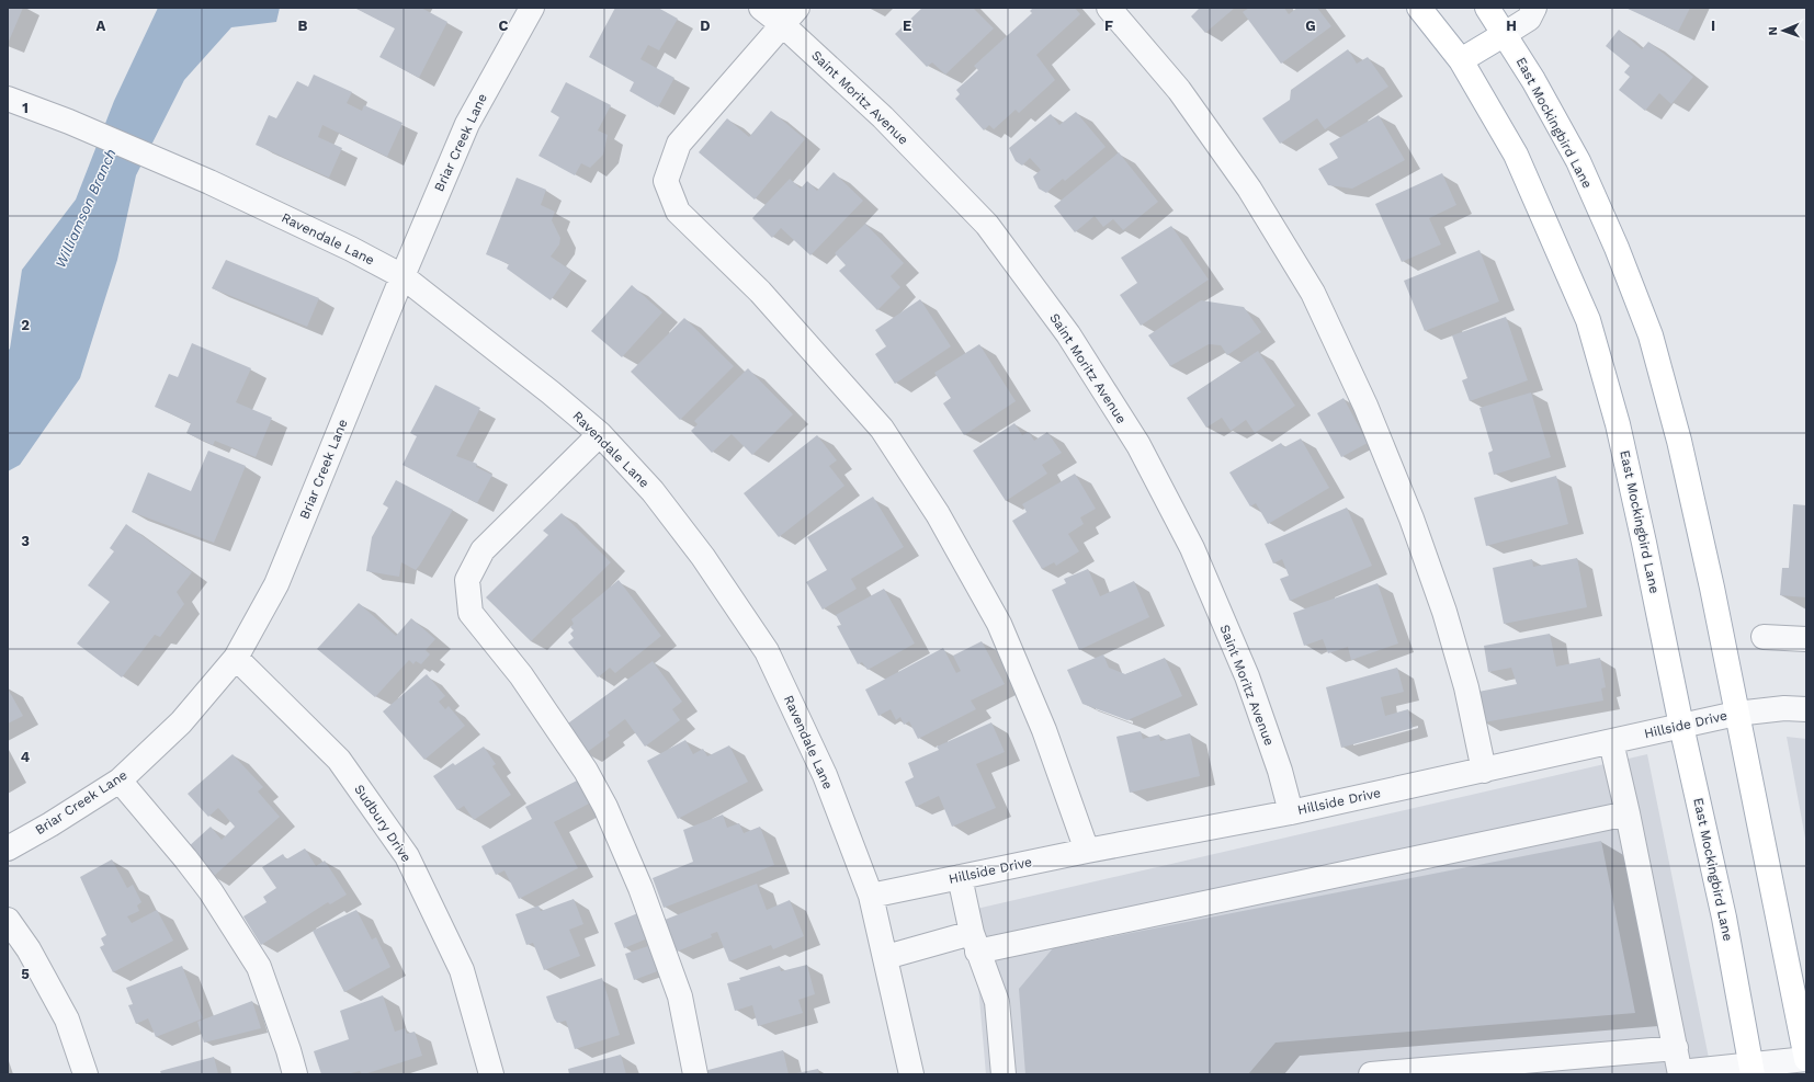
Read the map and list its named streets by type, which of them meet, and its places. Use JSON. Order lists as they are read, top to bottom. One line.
{"streets":{"main road":["East Mockingbird Lane"],"street":["Saint Moritz Avenue","Briar Creek Lane","Ravendale Lane","Hillside Drive","Sudbury Drive"]},"crossings":[["Saint Moritz Avenue","Hillside Drive"],["East Mockingbird Lane","Hillside Drive"],["Briar Creek Lane","Ravendale Lane"],["Briar Creek Lane","Sudbury Drive"],["Ravendale Lane","Hillside Drive"]],"water":["Williamson Branch"],"north":"left","grid":{"columns":["A","B","C","D","E","F","G","H","I"],"rows":["1","2","3","4","5"]}}
